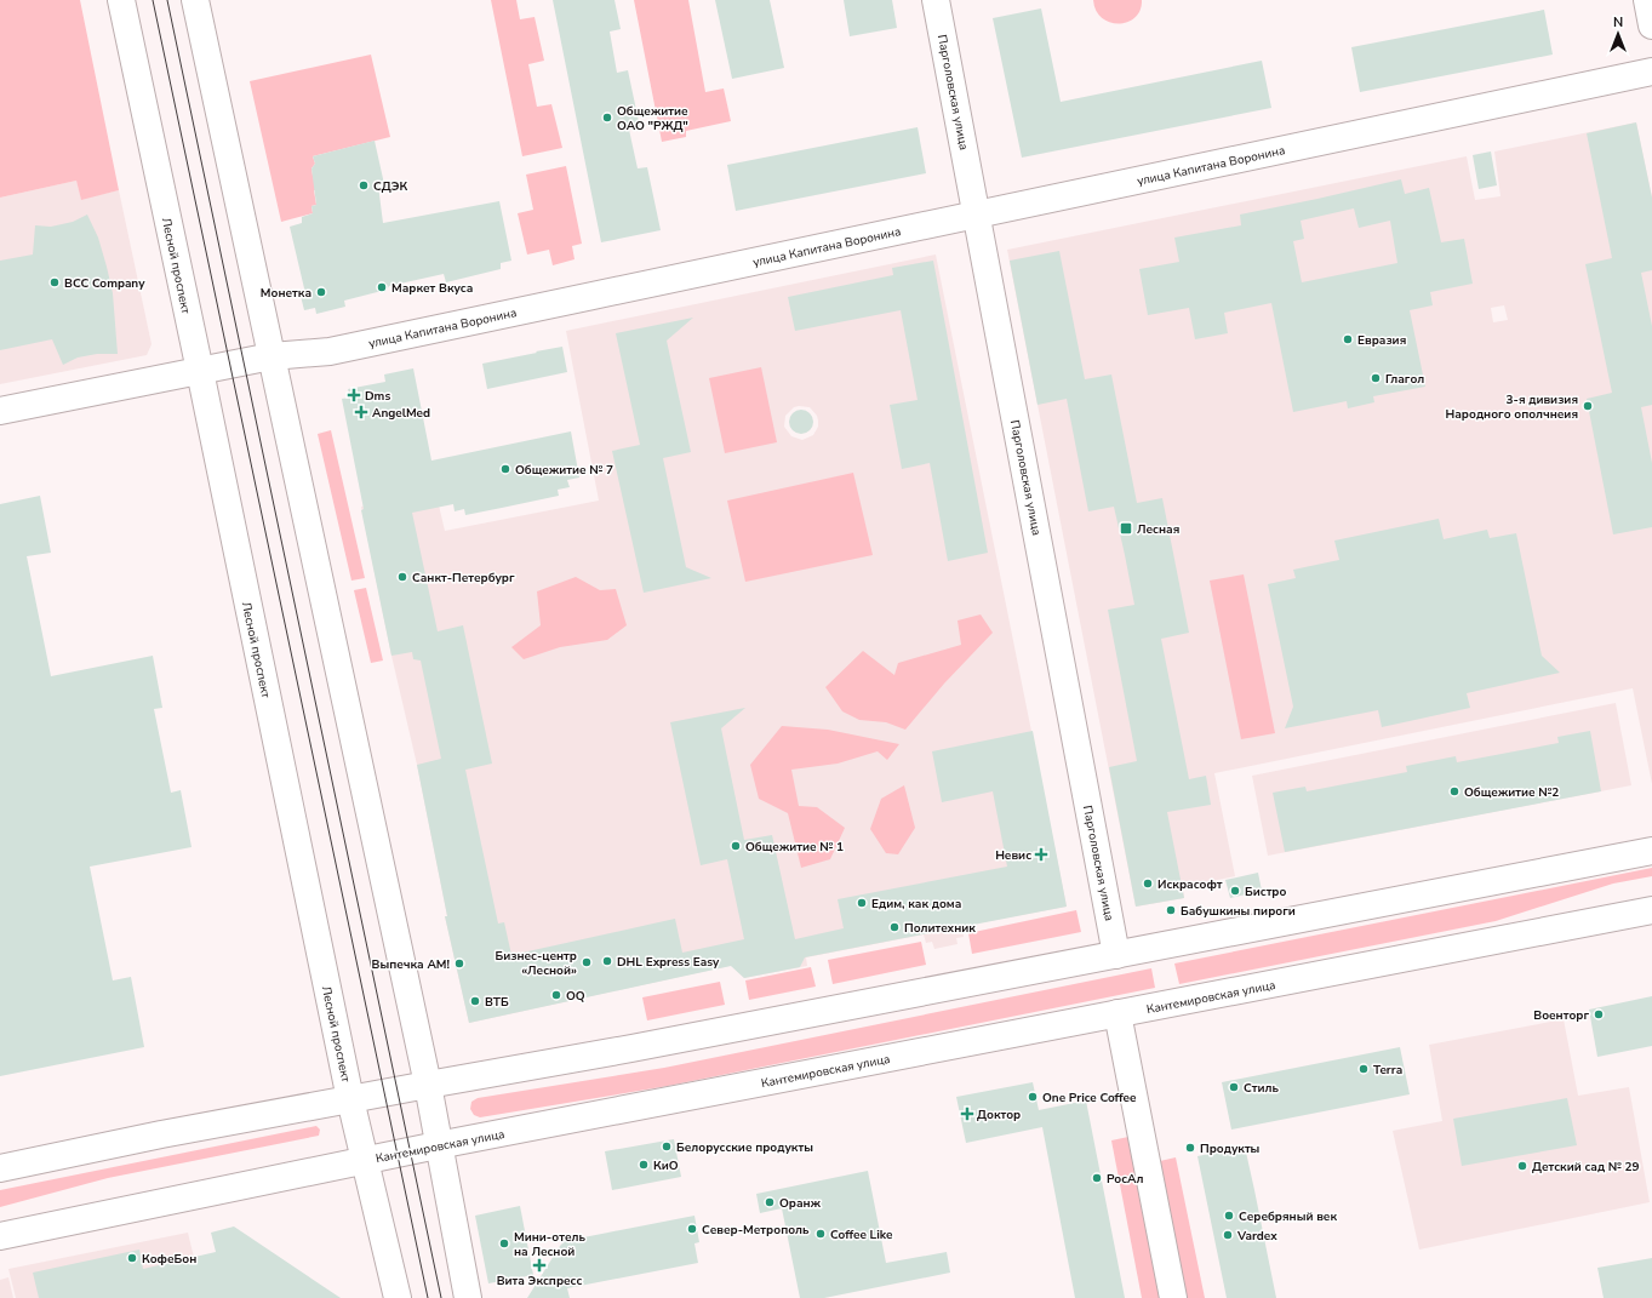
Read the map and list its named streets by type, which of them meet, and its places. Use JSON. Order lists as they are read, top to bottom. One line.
{"streets":{"main road":["Парголовская улица","улица Капитана Воронина","Лесной проспект","Кантемировская улица"]},"crossings":[["Парголовская улица","улица Капитана Воронина"],["улица Капитана Воронина","Лесной проспект"],["Лесной проспект","Кантемировская улица"]],"places":{"other":["Общежитие ОАО \"РЖД\"","СДЭК","BCC Company","Маркет Вкуса","Монетка","Евразия","Глагол","3-я дивизия Народного ополчнеия","Общежитие № 7","Санкт-Петербург","Общежитие №2","Общежитие № 1","Искрасофт","Бистро","Едим, как дома","Бабушкины пироги","Политехник","DHL Express Easy","Бизнес-центр «Лесной»","Выпечка АМ!","OQ","ВТБ","Военторг","Terra","Стиль","One Price Coffee","Белорусские продукты","Продукты","КиО","Детский сад № 29","РосАл","Оранж","Серебряный век","Север-Метрополь","Coffee Like","Vardex","Мини-отель на Лесной","КофеБон"],"health":["Dms","AngelMed","Невис","Доктор","Вита Экспресс"],"transit":["Лесная"]},"north":"top"}
